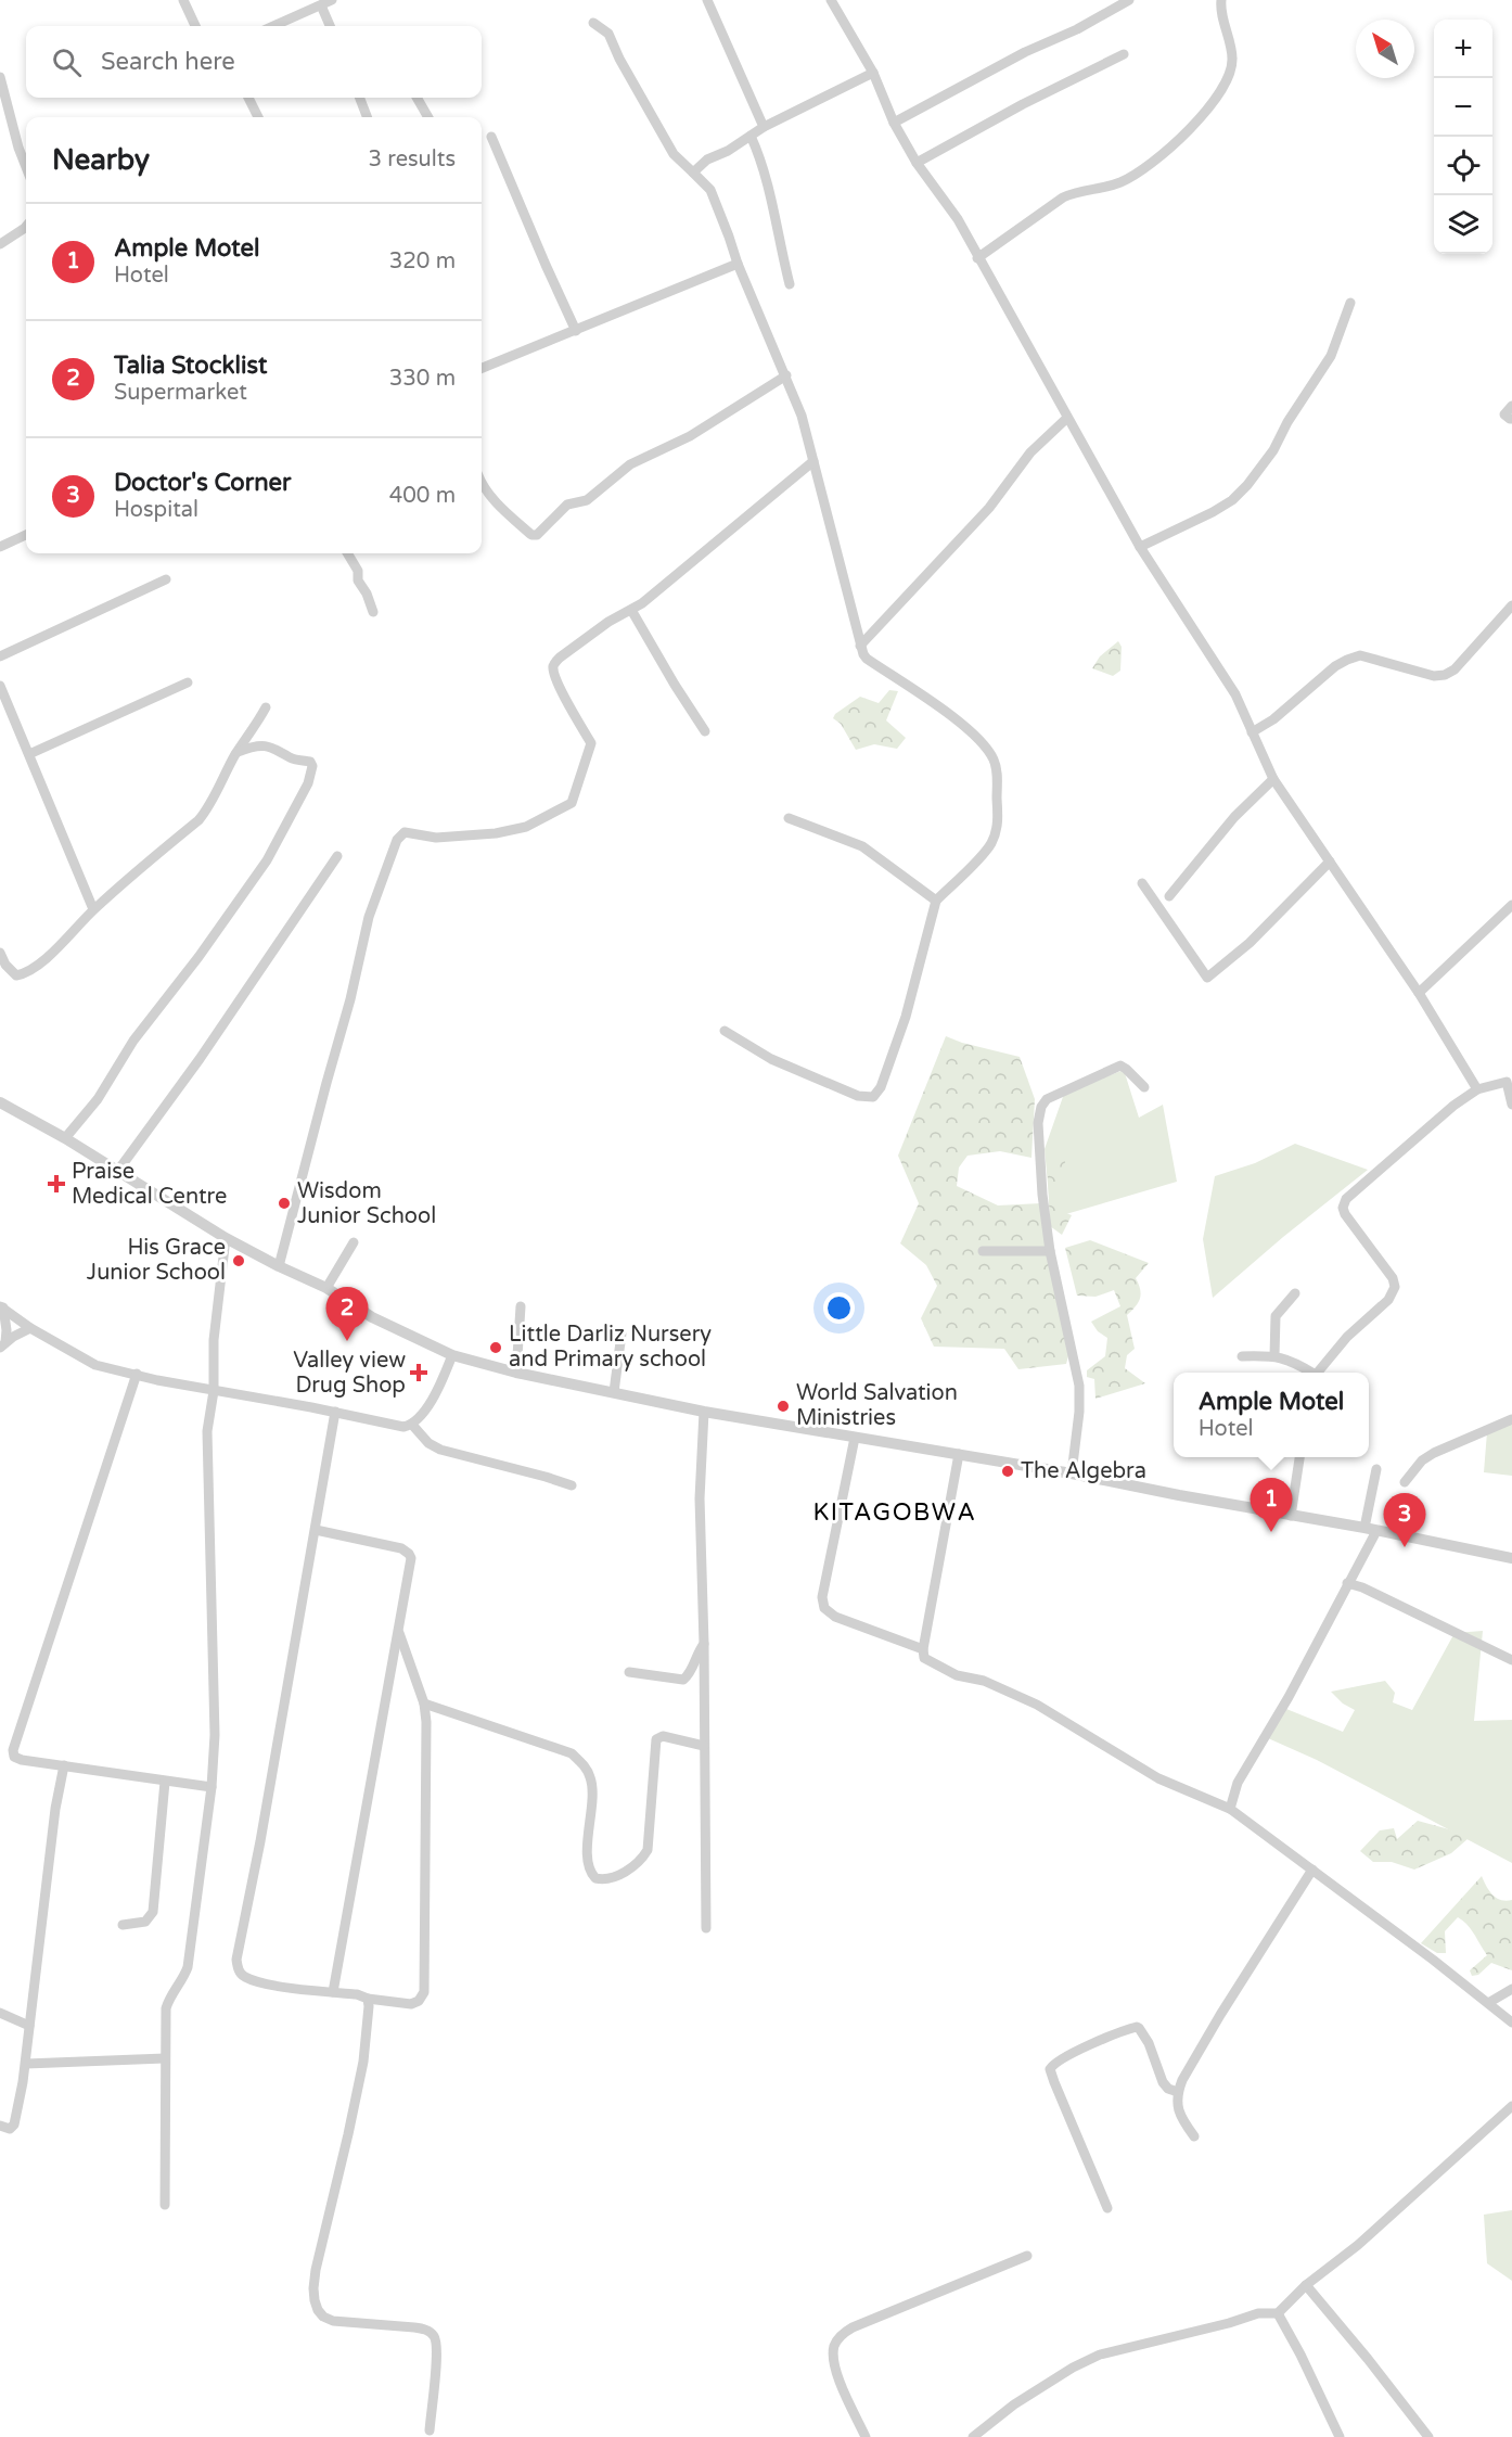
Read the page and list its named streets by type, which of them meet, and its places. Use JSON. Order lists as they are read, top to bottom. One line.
{"districts":["KITAGOBWA"],"places":{"health":["Praise Medical Centre","Valley view Drug Shop"],"other":["Wisdom Junior School","His Grace Junior School","Little Darliz Nursery and Primary school","World Salvation Ministries","The Algebra"]},"north":"top left","page":{"map_buttons":["+","−"],"search":"Search here","heading":["Nearby","3 results"],"list":[{"mark":"1","name":"Ample Motel","note":"Hotel","value":"320 m"},{"mark":"2","name":"Talia Stocklist","note":"Supermarket","value":"330 m"},{"mark":"3","name":"Doctor's Corner","note":"Hospital","value":"400 m"}],"pins":["2","1","3"],"popup":["Ample Motel","Hotel"]}}
